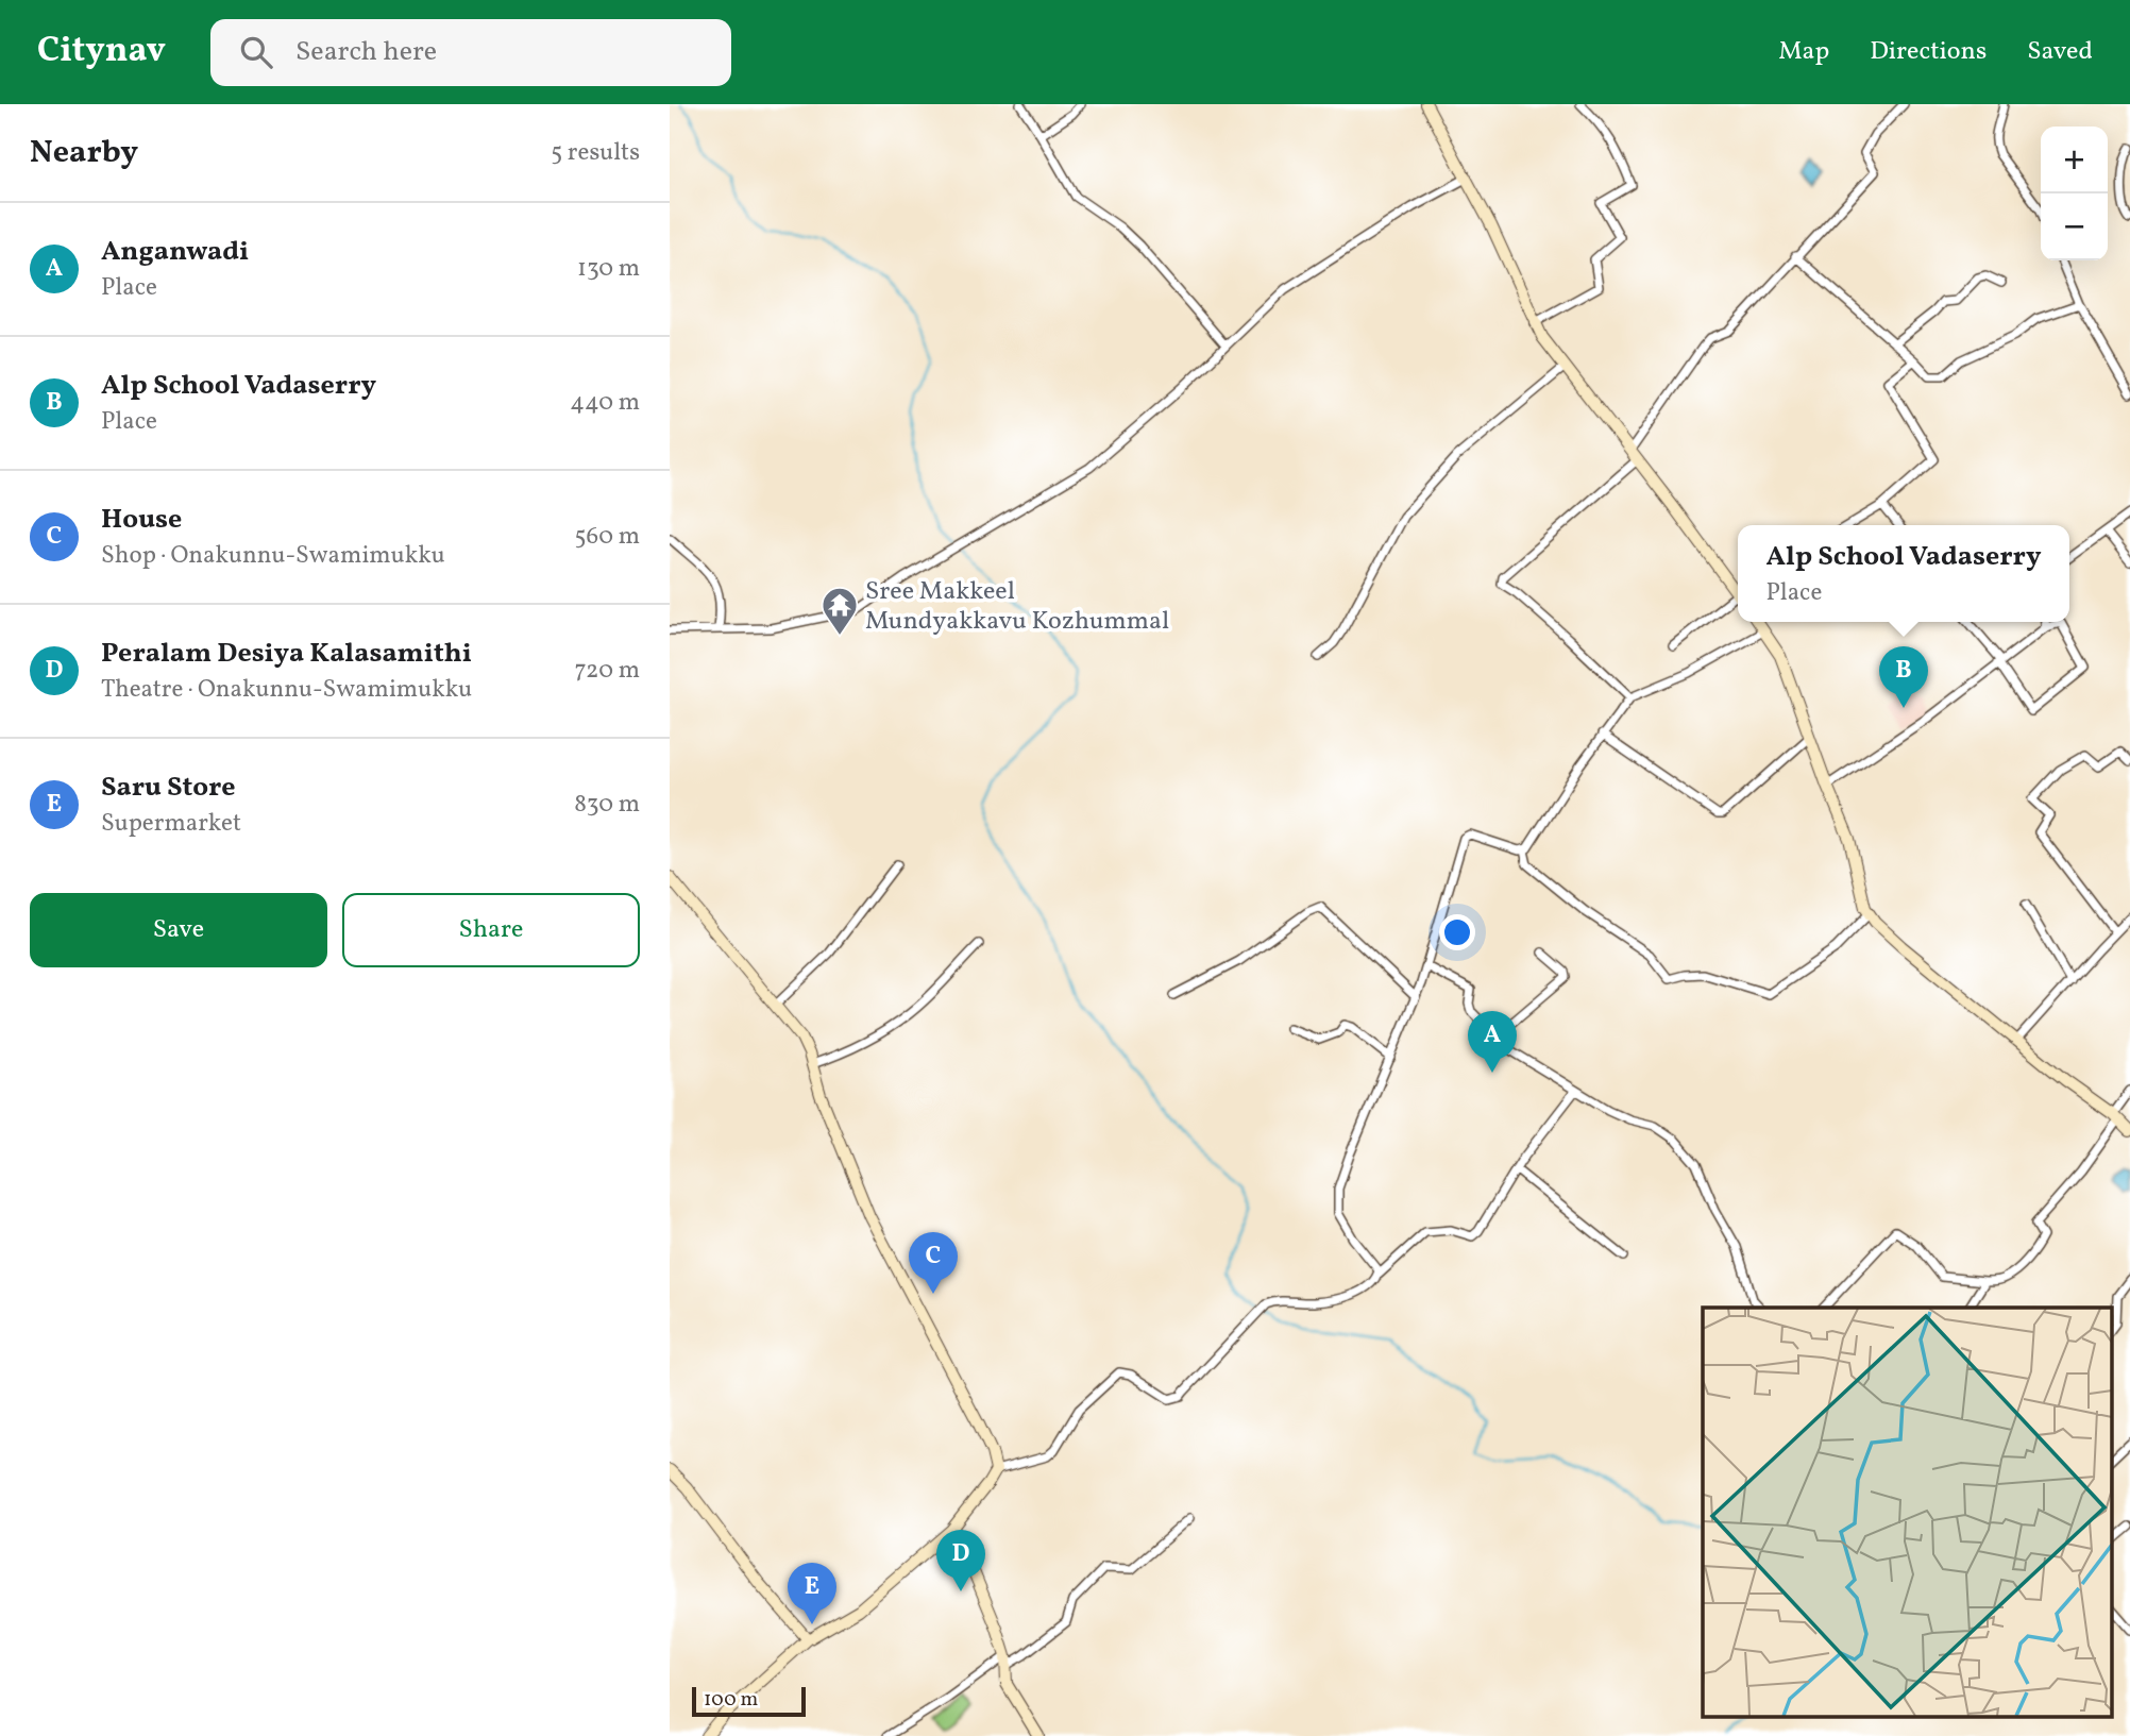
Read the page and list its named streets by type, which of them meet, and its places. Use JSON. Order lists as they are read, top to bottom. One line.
{"places":{"temple":["Sree Makkeel Mundyakkavu Kozhummal"]},"scale_bar":"100 m","page":{"header":"Citynav","search":"Search here","nav":["Map","Directions","Saved"],"heading":["Nearby","5 results"],"map_buttons":["+","−"],"list":[{"mark":"A","name":"Anganwadi","note":"Place","value":"130 m"},{"mark":"B","name":"Alp School Vadaserry","note":"Place","value":"440 m"},{"mark":"C","name":"House","note":"Shop · Onakunnu-Swamimukku","value":"560 m"},{"mark":"D","name":"Peralam Desiya Kalasamithi","note":"Theatre · Onakunnu-Swamimukku","value":"720 m"},{"mark":"E","name":"Saru Store","note":"Supermarket","value":"830 m"}],"popup":["Alp School Vadaserry","Place"],"pins":["B","A","C","D","E"],"buttons":["Save","Share"],"scale":"100 m"}}
